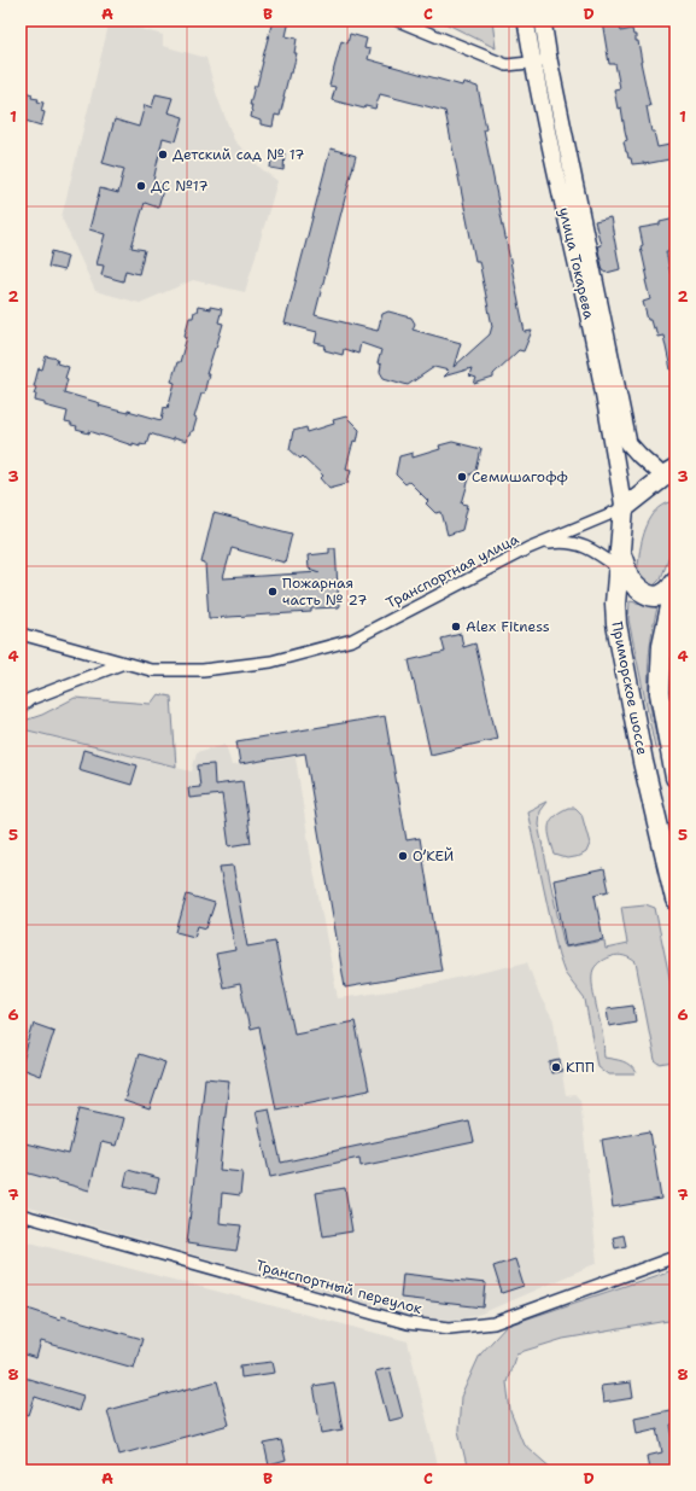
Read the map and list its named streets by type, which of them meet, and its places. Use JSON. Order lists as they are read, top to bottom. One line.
{"streets":{"highway":["Приморское шоссе"],"main road":["улица Токарева"],"street":["Транспортная улица","Транспортный переулок"]},"crossings":[["улица Токарева","Транспортная улица"],["улица Токарева","Приморское шоссе"],["Транспортная улица","Приморское шоссе"]],"places":["Детский сад № 17","ДС №17","Семишагофф","Пожарная часть № 27","Alex Fitness","О’КЕЙ","КПП"],"grid":{"columns":["A","B","C","D"],"rows":["1","2","3","4","5","6","7","8"]}}
